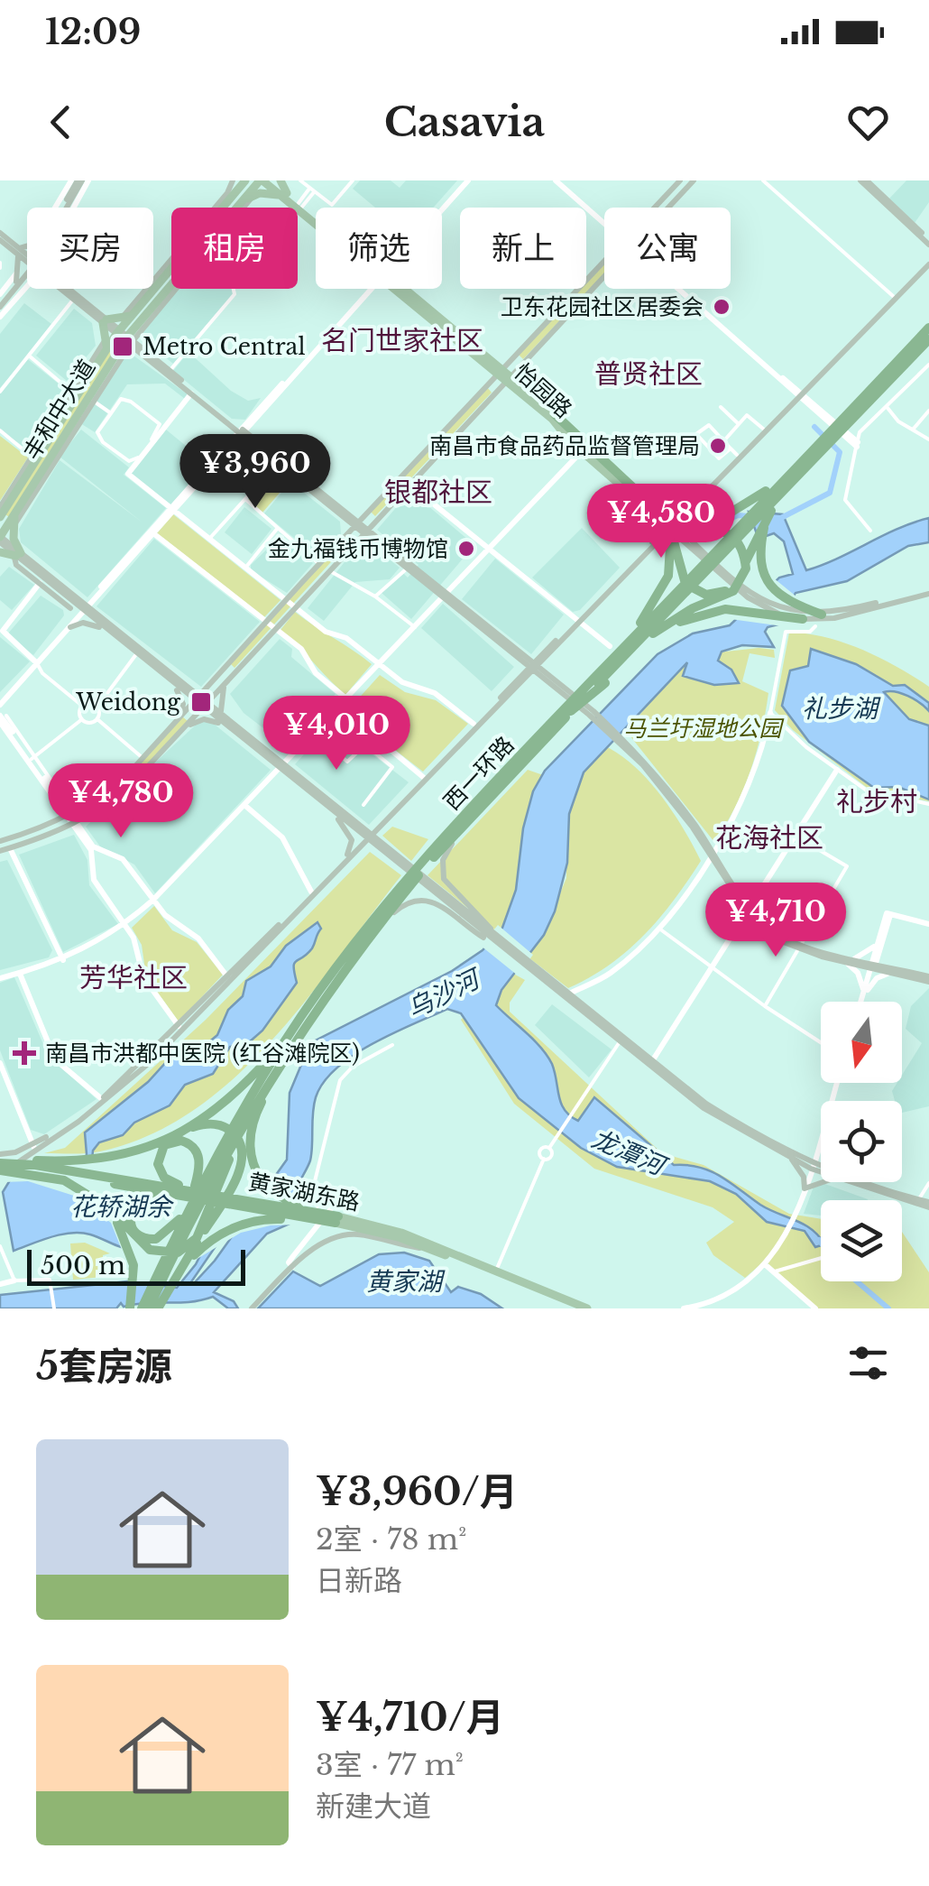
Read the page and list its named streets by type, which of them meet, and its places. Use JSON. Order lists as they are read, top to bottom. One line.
{"streets":{"highway":["西一环路","黄家湖东路"],"main road":["怡园路","丰和中大道"]},"crossings":[["怡园路","丰和中大道"],["西一环路","黄家湖东路"]],"districts":["名门世家社区","普贤社区","银都社区","礼步村","花海社区","芳华社区"],"water":["礼步湖","乌沙河","龙潭河","花轿湖余","黄家湖"],"parks":["马兰圩湿地公园"],"places":{"other":["卫东花园社区居委会","南昌市食品药品监督管理局","金九福钱币博物馆"],"transit":["Metro Central","Weidong"],"health":["南昌市洪都中医院 (红谷滩院区)"]},"scale_bar":"500 m","north":"bottom","page":{"status":"12:09","header":"Casavia","chip":["买房","租房","筛选","新上","公寓"],"price":["¥3,960","¥4,580","¥4,010","¥4,780","¥4,710"],"scale":"500 m","heading":"5套房源","list":[{"name":"¥3,960/月","note":"2室 · 78 m² · 日新路"},{"name":"¥4,710/月","note":"3室 · 77 m² · 新建大道"}]}}
